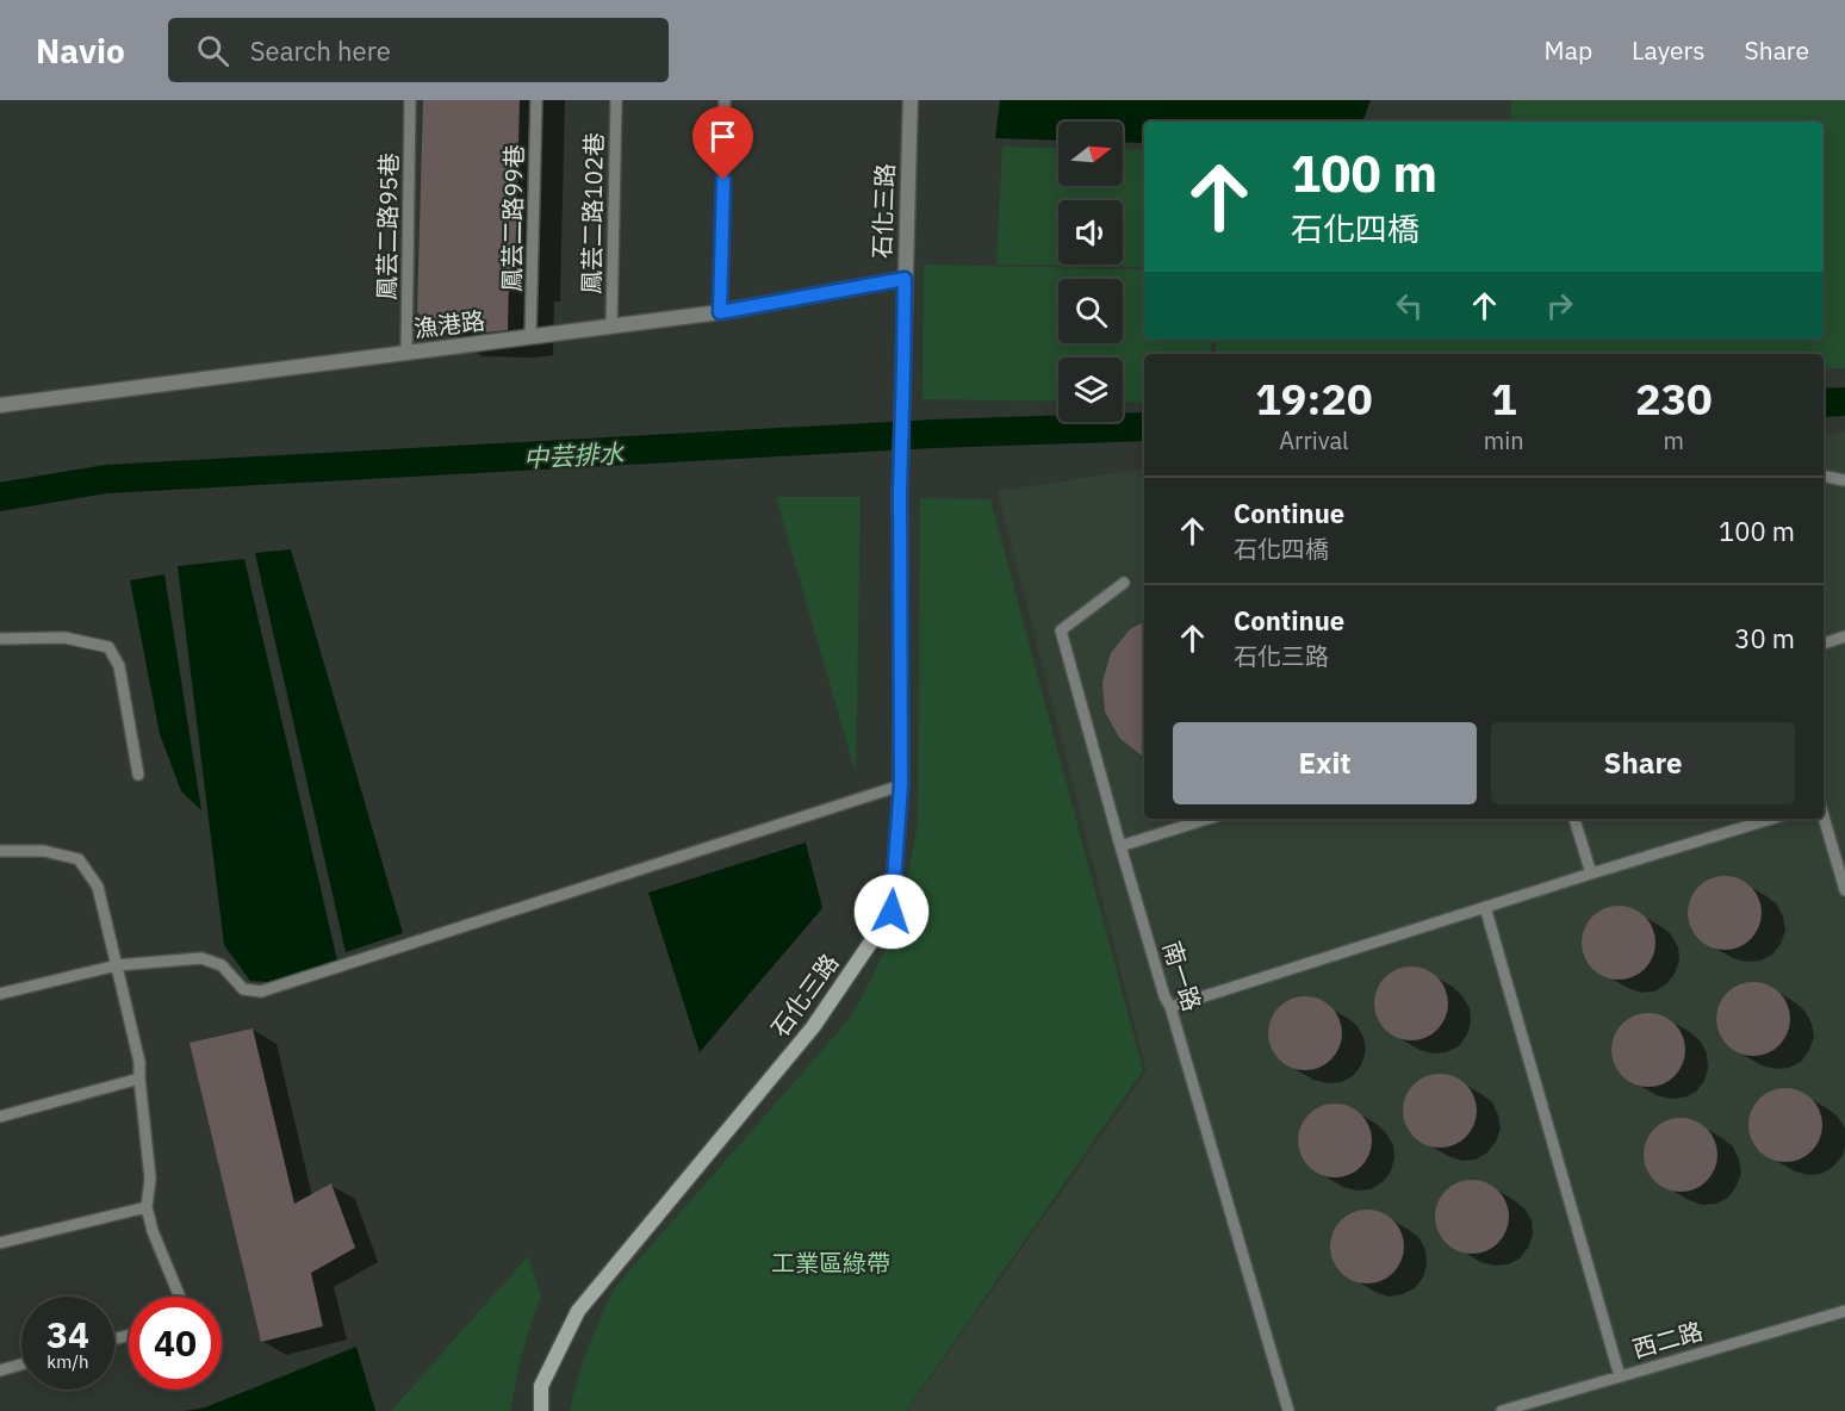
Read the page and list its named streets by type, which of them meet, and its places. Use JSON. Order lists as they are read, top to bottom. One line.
{"streets":{"street":["石化三路","漁港路"],"lane":["鳳芸二路102巷","鳳芸二路99巷","鳳芸二路95巷","南一路","西二路"]},"crossings":[["石化三路","漁港路"],["鳳芸二路102巷","漁港路"],["鳳芸二路99巷","漁港路"],["鳳芸二路95巷","漁港路"]],"water":["中芸排水"],"parks":["工業區綠帶"],"north":"right","page":{"header":"Navio","search":"Search here","nav":["Map","Layers","Share"],"turn":["100 m","石化四橋"],"eta":["19:20","Arrival","1","min","230","m"],"list":[{"name":"Continue","note":"石化四橋","value":"100 m"},{"name":"Continue","note":"石化三路","value":"30 m"}],"buttons":["Exit","Share"],"speed":"34 km/h","limit":"40"}}
